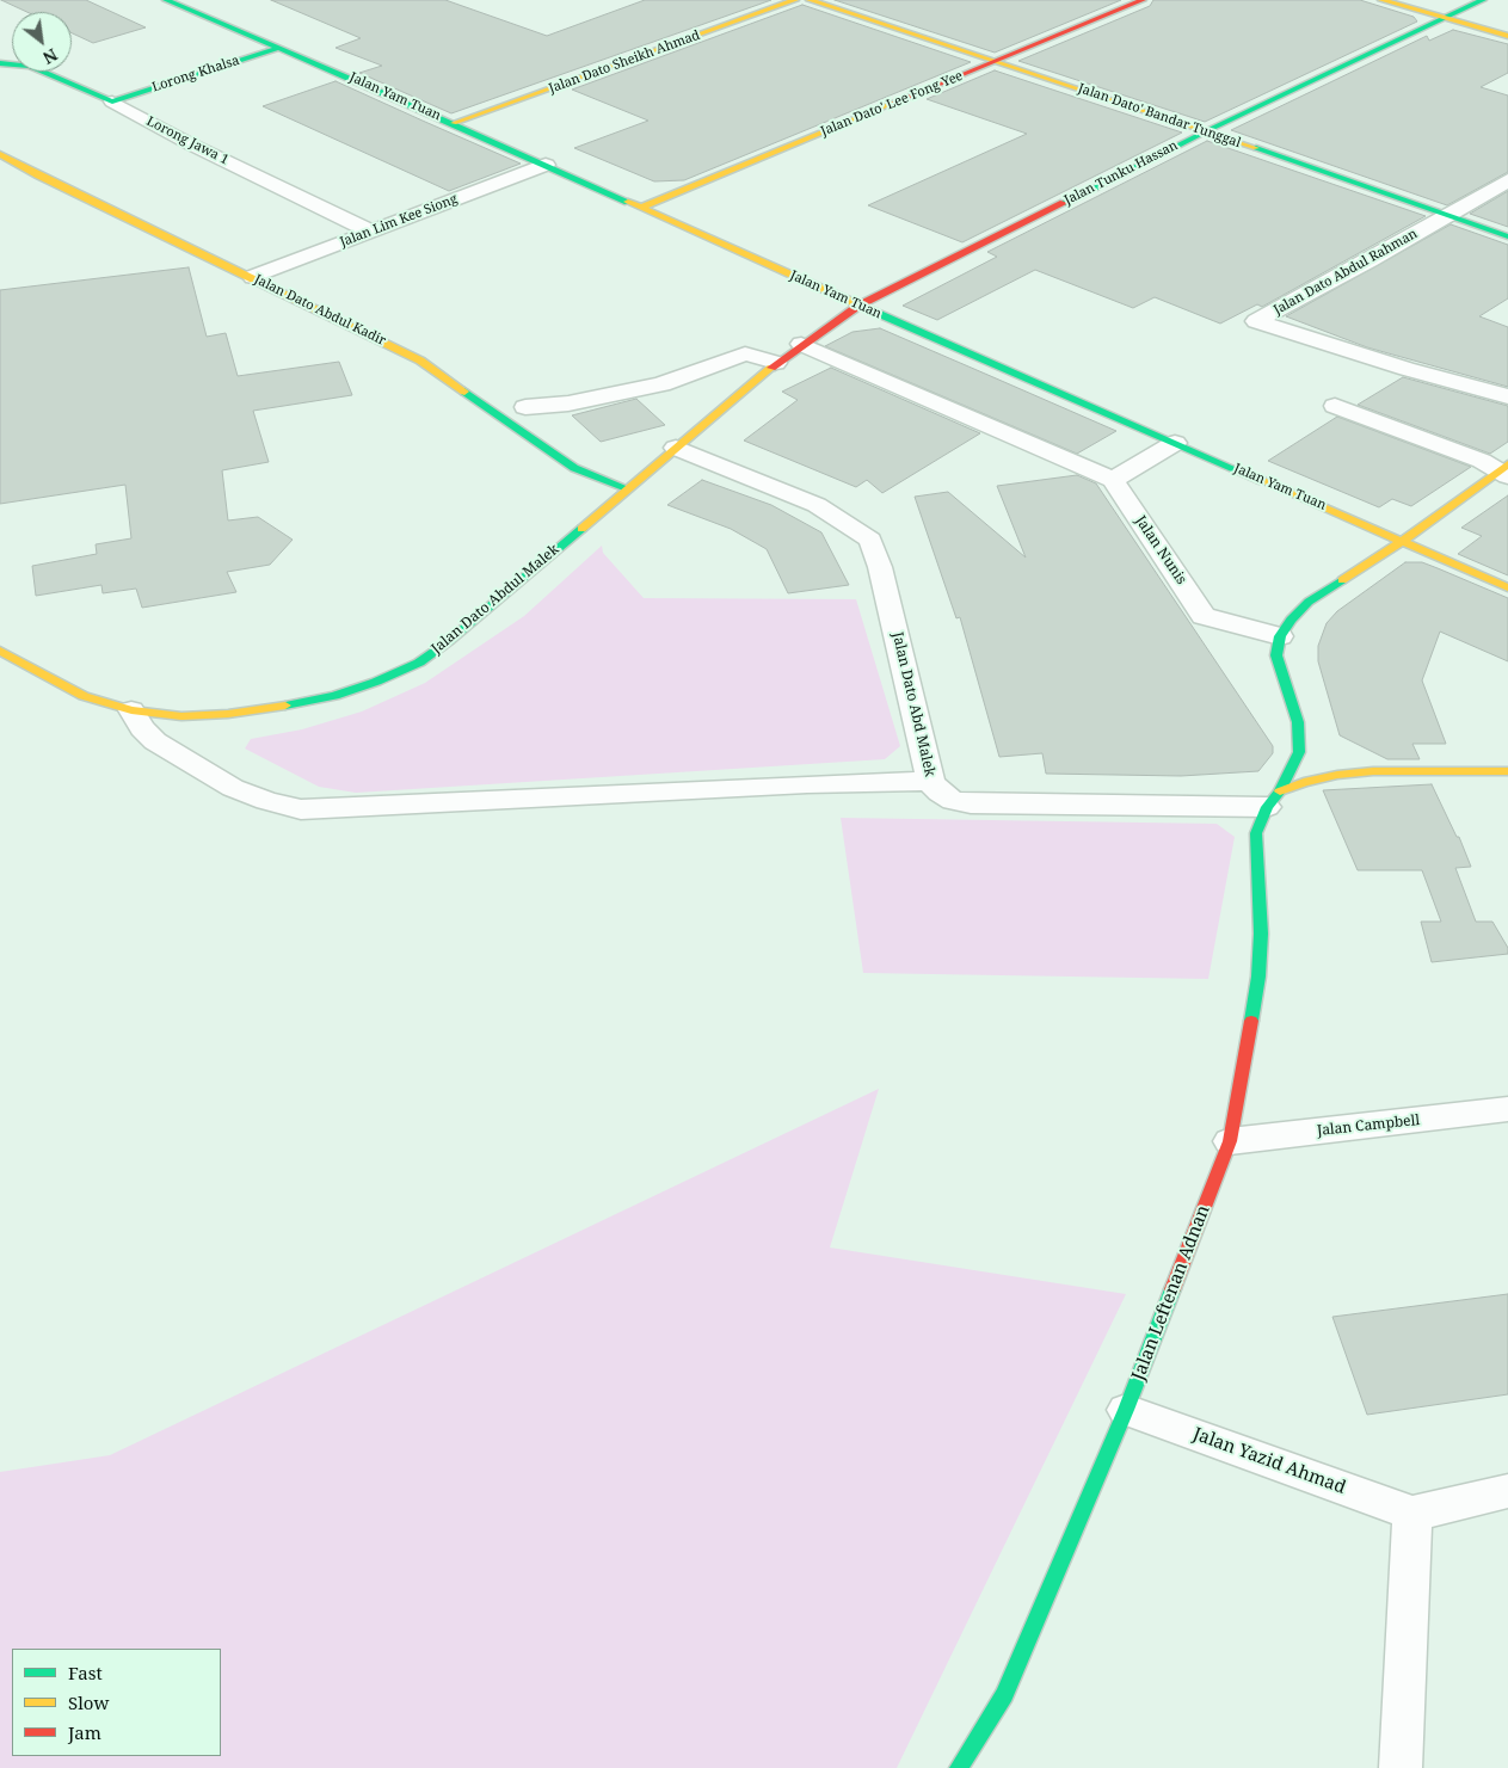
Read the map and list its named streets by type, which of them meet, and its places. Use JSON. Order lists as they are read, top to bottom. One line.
{"streets":{"main road":["Jalan Dato Sheikh Ahmad","Lorong Khalsa","Jalan Yam Tuan","Jalan Dato' Lee Fong Yee","Jalan Dato' Bandar Tunggal","Lorong Jawa 1","Jalan Tunku Hassan","Jalan Dato Abdul Kadir","Jalan Dato Abdul Malek","Jalan Leftenan Adnan"],"street":["Jalan Lim Kee Siong","Jalan Dato Abdul Rahman","Jalan Nunis","Jalan Dato Abd Malek","Jalan Campbell","Jalan Yazid Ahmad"]},"crossings":[["Jalan Dato Sheikh Ahmad","Jalan Yam Tuan"],["Lorong Khalsa","Jalan Yam Tuan"],["Lorong Khalsa","Lorong Jawa 1"],["Jalan Yam Tuan","Jalan Dato' Lee Fong Yee"],["Jalan Yam Tuan","Jalan Tunku Hassan"],["Jalan Yam Tuan","Jalan Lim Kee Siong"],["Jalan Yam Tuan","Jalan Dato Abdul Malek"],["Jalan Dato' Lee Fong Yee","Jalan Dato' Bandar Tunggal"],["Jalan Dato' Bandar Tunggal","Jalan Tunku Hassan"],["Jalan Dato' Bandar Tunggal","Jalan Dato Abdul Rahman"],["Lorong Jawa 1","Jalan Lim Kee Siong"],["Jalan Tunku Hassan","Jalan Dato Abdul Malek"],["Jalan Lim Kee Siong","Jalan Dato Abdul Kadir"],["Jalan Dato Abdul Kadir","Jalan Dato Abdul Malek"],["Jalan Nunis","Jalan Leftenan Adnan"],["Jalan Dato Abdul Malek","Jalan Dato Abd Malek"],["Jalan Dato Abd Malek","Jalan Leftenan Adnan"],["Jalan Campbell","Jalan Leftenan Adnan"],["Jalan Leftenan Adnan","Jalan Yazid Ahmad"]],"legend":["Fast","Slow","Jam"],"north":"bottom right"}
